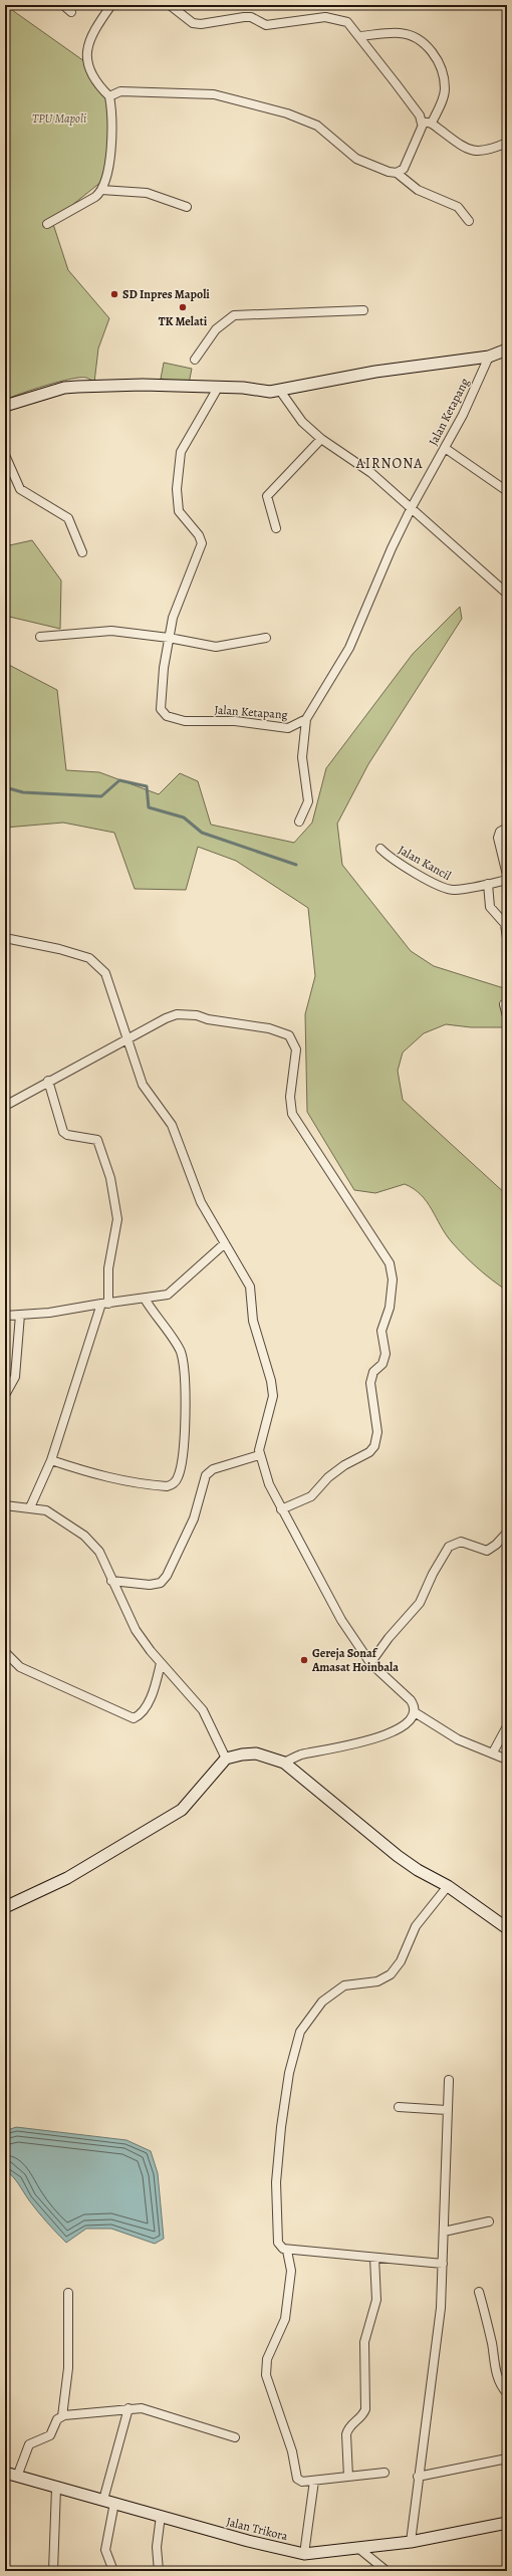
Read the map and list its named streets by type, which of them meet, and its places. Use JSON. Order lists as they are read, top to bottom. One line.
{"streets":{"street":["Jalan Ketapang","Jalan Kancil","Jalan Trikora"]},"districts":["AIRNONA"],"parks":["TPU Mapoli"],"places":["SD Inpres Mapoli","TK Melati","Gereja Sonaf Amasat Hoinbala"]}
